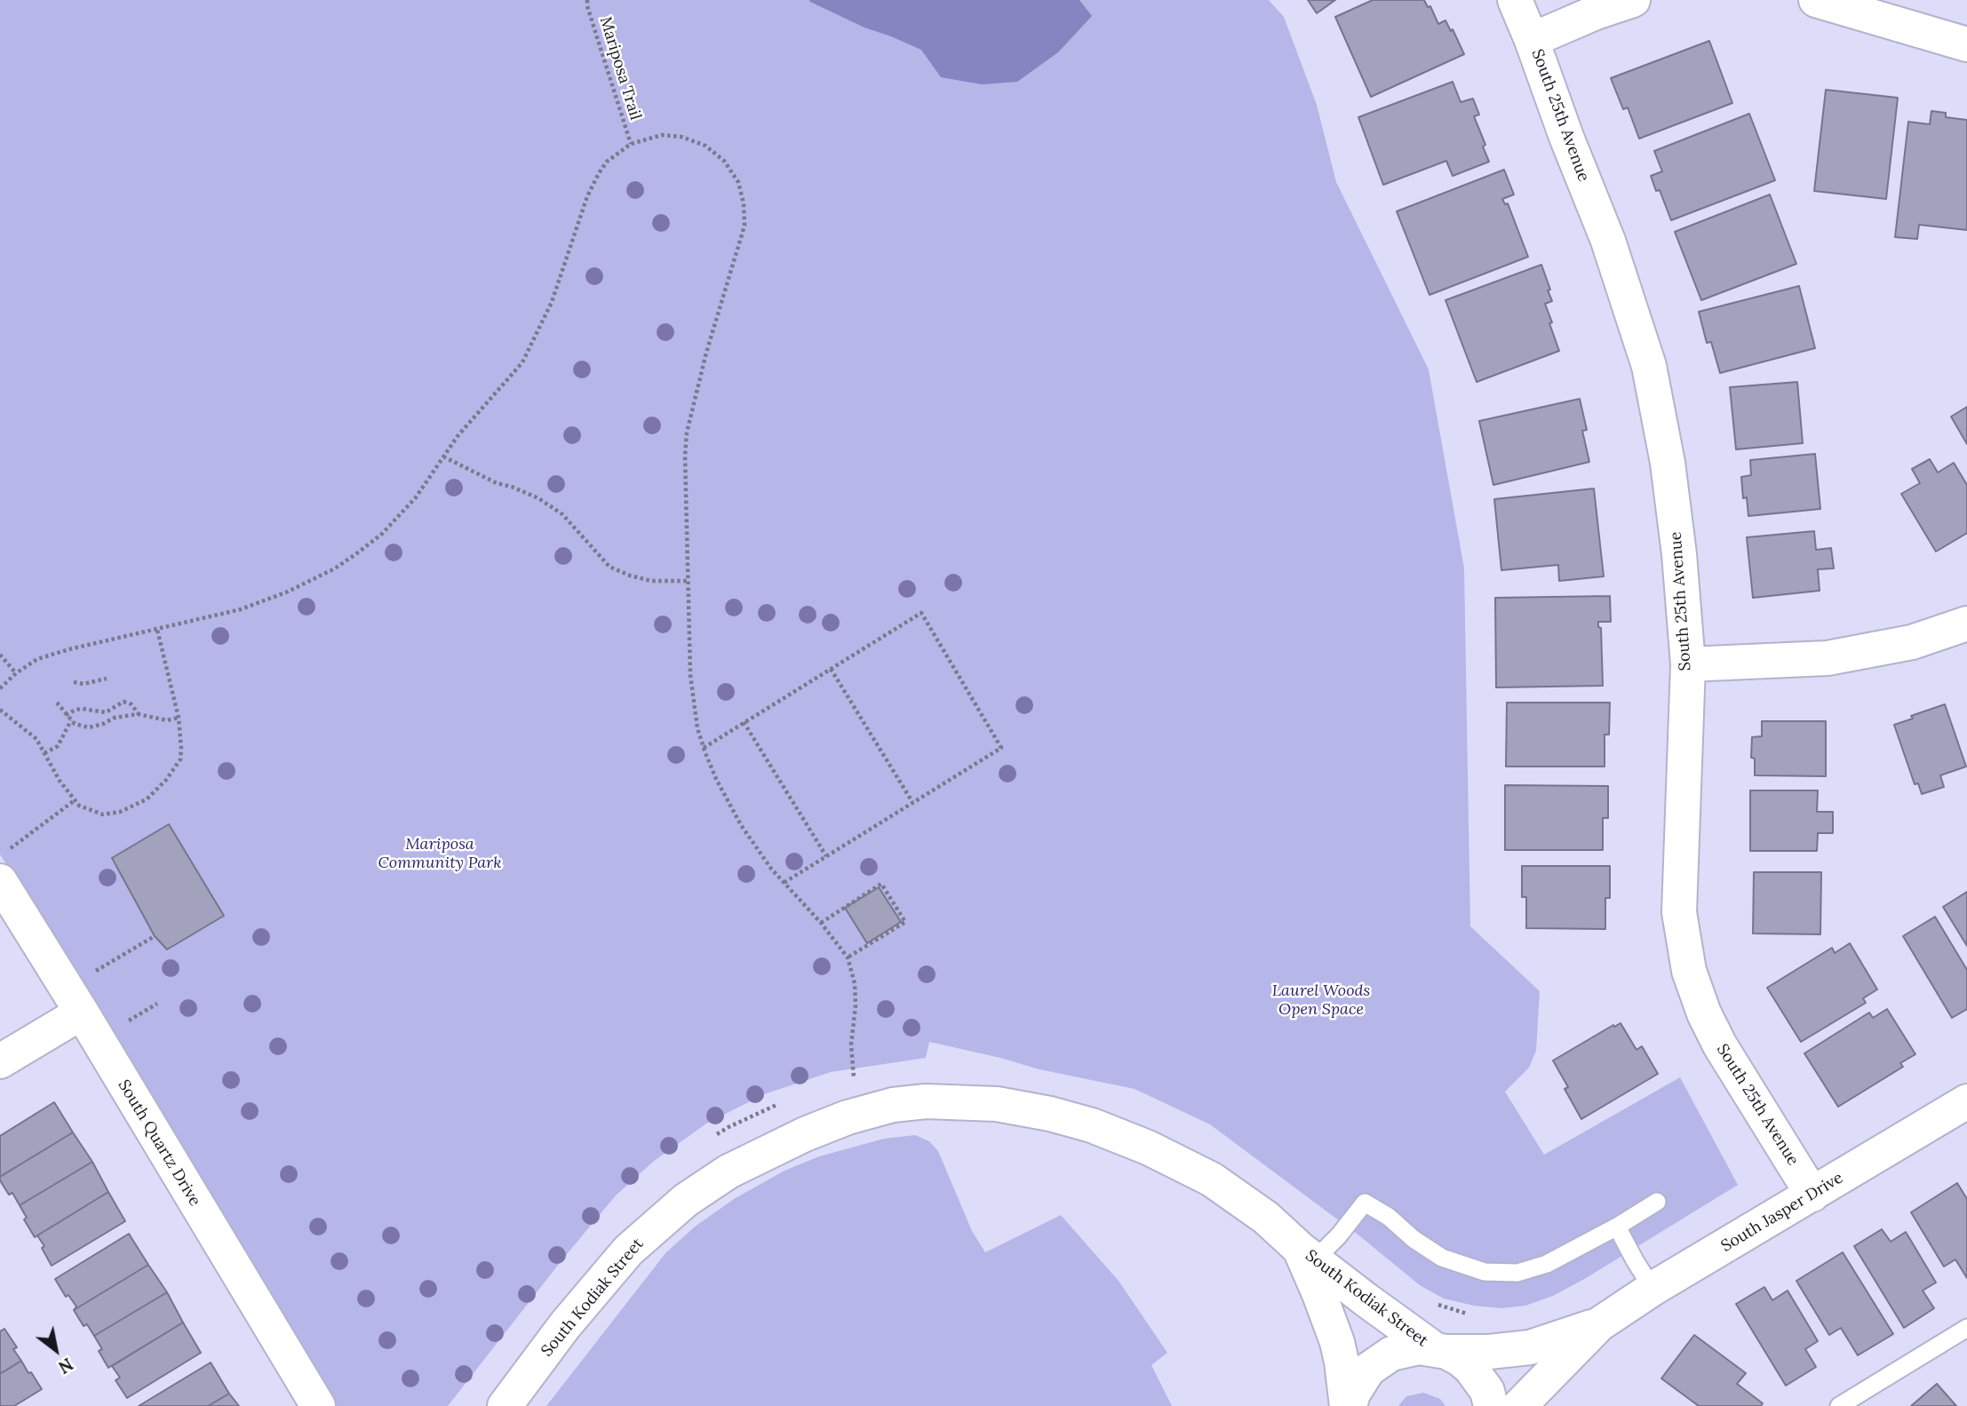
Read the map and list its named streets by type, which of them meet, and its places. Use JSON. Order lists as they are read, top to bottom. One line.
{"streets":{"street":["South 25th Avenue","South Quartz Drive","South Jasper Drive","South Kodiak Street"],"path":["Mariposa Trail"]},"crossings":[["South 25th Avenue","South Jasper Drive"],["South Jasper Drive","South Kodiak Street"]],"parks":["Mariposa Community Park","Laurel Woods Open Space"],"north":"bottom right"}
